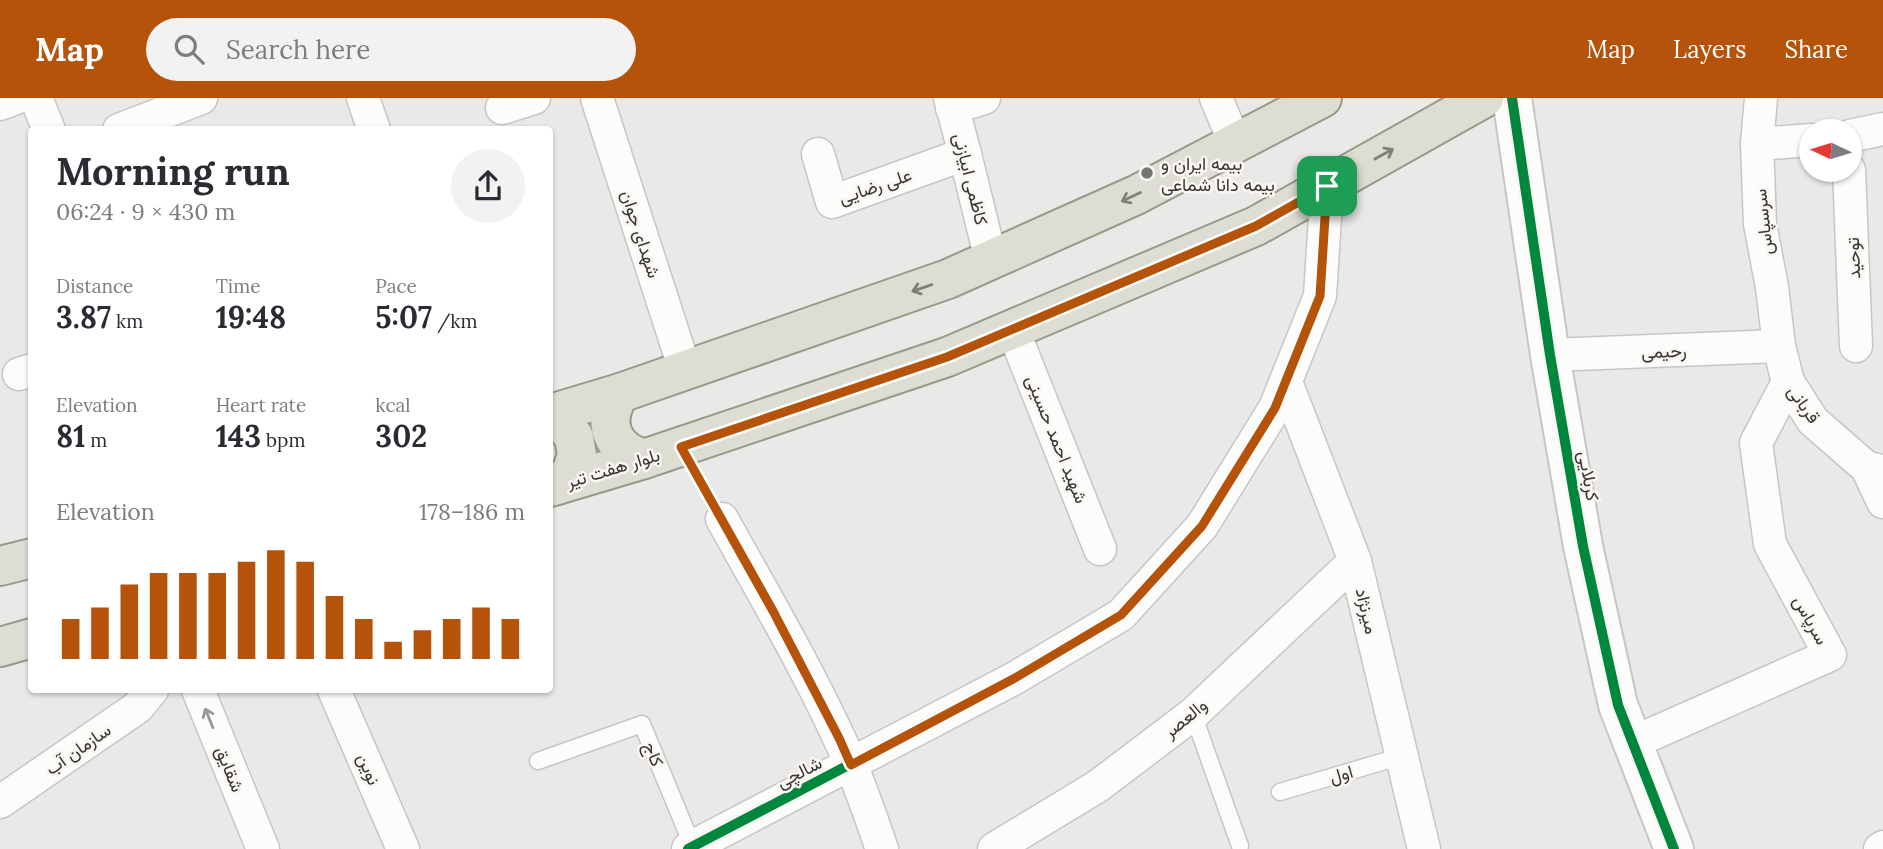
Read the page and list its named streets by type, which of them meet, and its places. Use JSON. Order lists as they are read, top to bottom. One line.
{"streets":{"main road":["بلوار هفت تیر"],"street":["کاظمی ابیازنی","علی رضایی","سرسپاس","شهدای جوان","توحید","رحیمی","قربانی","شهید احمد حسینی","کربلایی","میرنژاد","سرپاس","والعصر","سازمان آب","شقایق","نوین","شالچی"],"lane":["کاج","اول"]},"crossings":[["کاظمی ابیازنی","علی رضایی"],["سرسپاس","رحیمی"],["سرسپاس","قربانی"],["رحیمی","قربانی"],["رحیمی","کربلایی"],["قربانی","سرپاس"],["شهید احمد حسینی","بلوار هفت تیر"],["بلوار هفت تیر","شالچی"],["کربلایی","سرپاس"],["میرنژاد","والعصر"],["میرنژاد","شالچی"],["میرنژاد","اول"],["کاج","شالچی"]],"one_way":["شقایق"],"places":["بیمه ایران و بیمه دانا شماعی"],"north":"left","page":{"header":"Map","search":"Search here","nav":["Map","Layers","Share"],"heading":["Morning run","06:24 · 9 × 430 m"],"stats":[["Distance","3.87 km"],["Time","19:48"],["Pace","5:07 /km"],["Elevation","81 m"],["Heart rate","143 bpm"],["kcal","302"]],"chart":["Elevation","178–186 m"]}}
